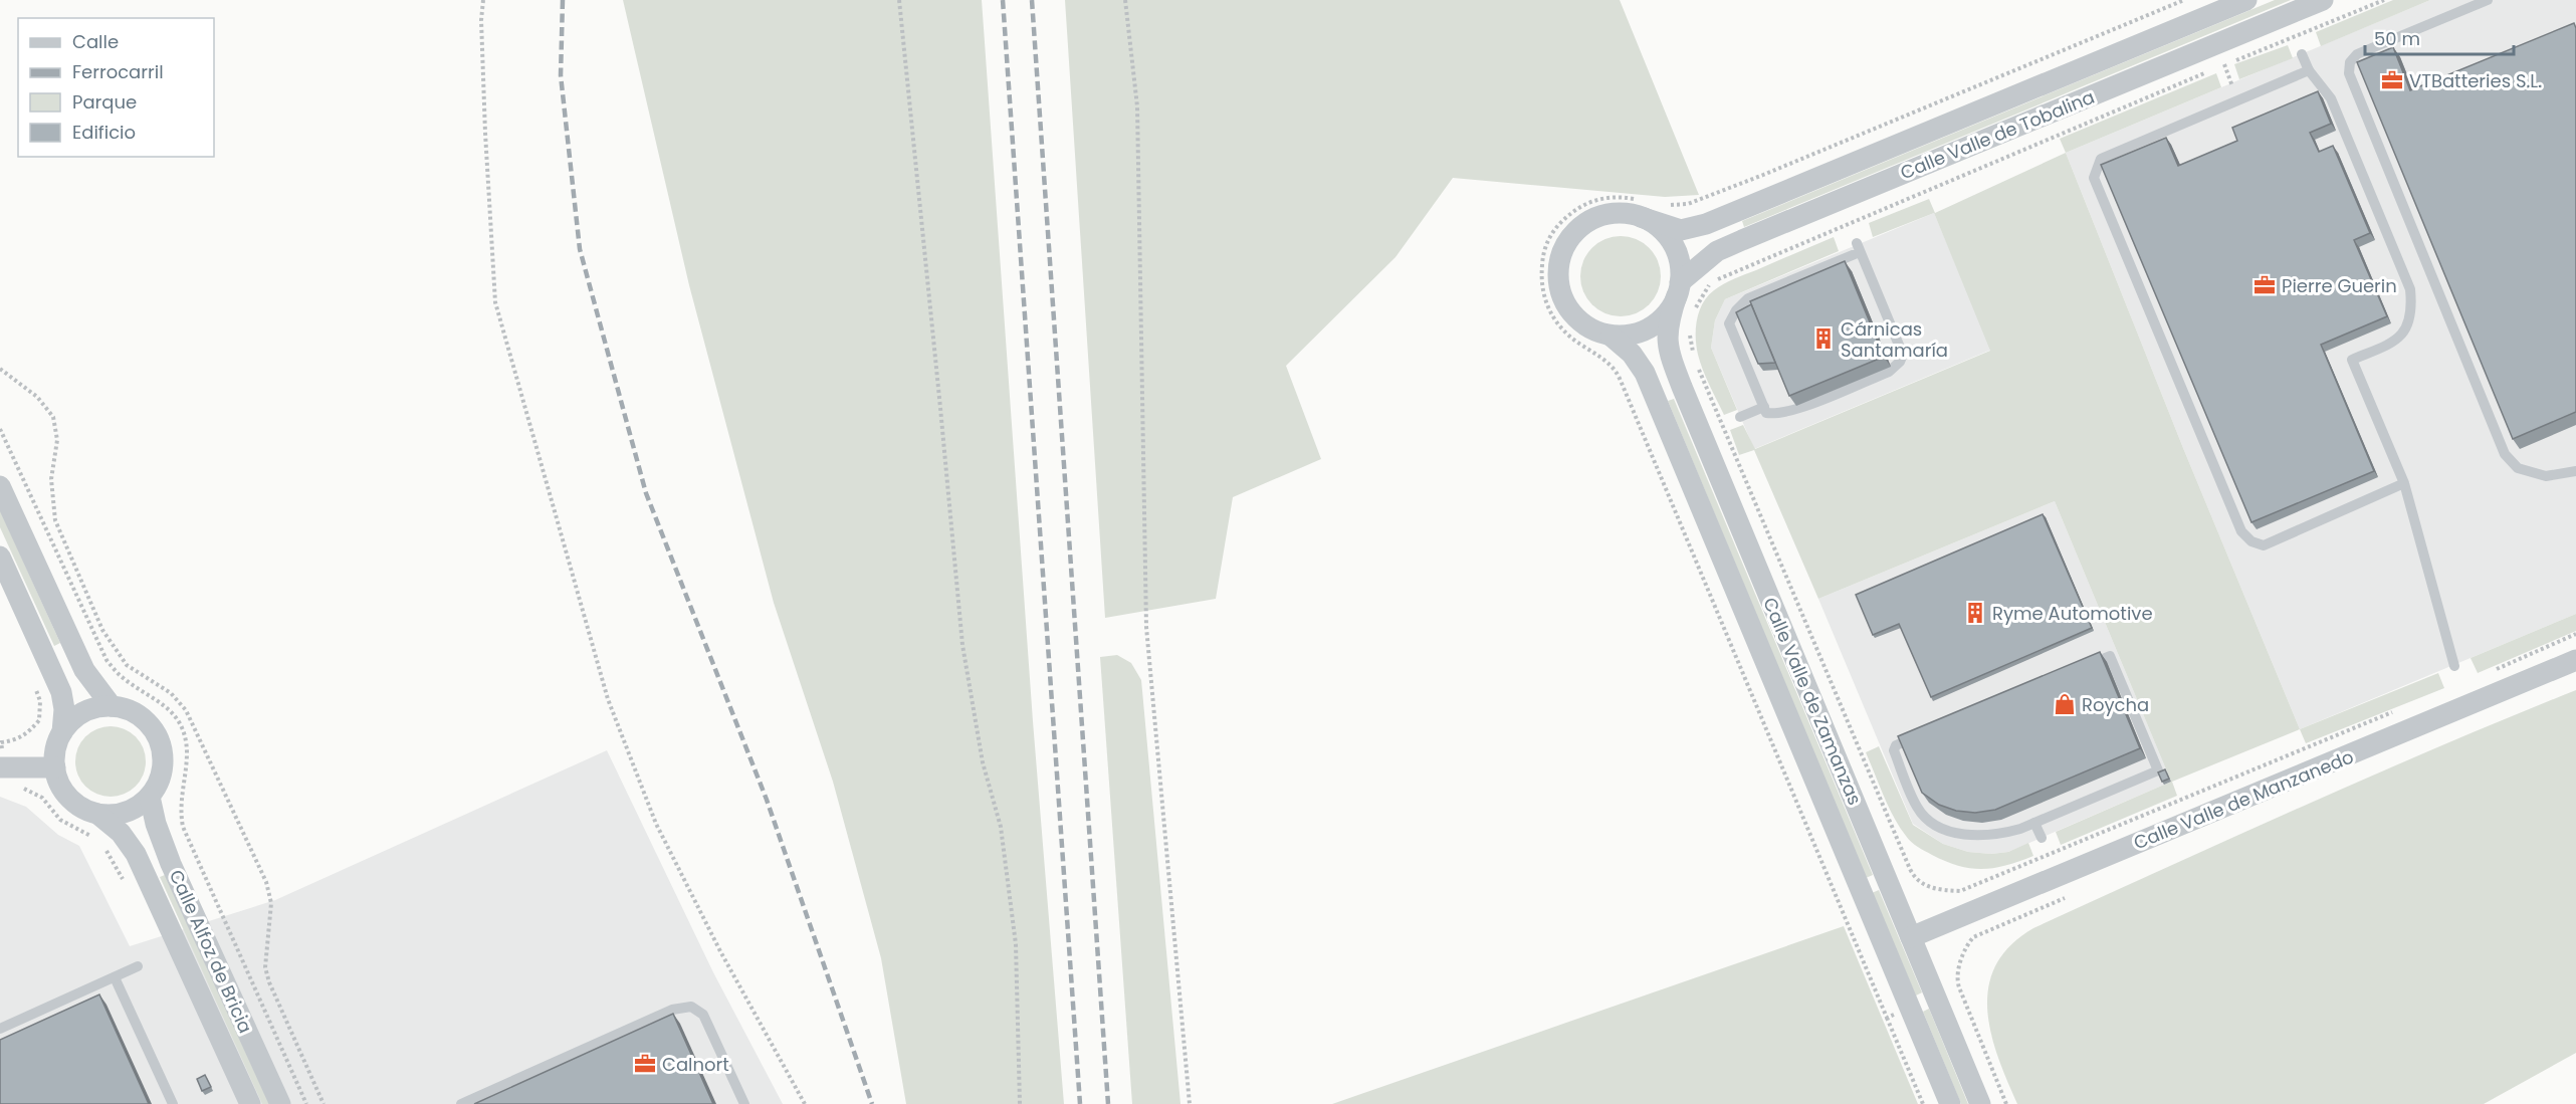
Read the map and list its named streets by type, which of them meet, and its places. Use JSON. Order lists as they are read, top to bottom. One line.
{"streets":{"street":["Calle Valle de Tobalina","Calle Valle de Zamanzas","Calle Valle de Manzanedo","Calle Alfoz de Bricia"]},"crossings":[["Calle Valle de Tobalina","Calle Valle de Zamanzas"],["Calle Valle de Zamanzas","Calle Valle de Manzanedo"]],"places":{"office":["VTBatteries S.L.","Pierre Guerin","Calnort"],"building":["Cárnicas Santamaría","Ryme Automotive"],"shop":["Roycha"]},"legend":["Calle","Ferrocarril","Parque","Edificio"],"scale_bar":"50 m"}
